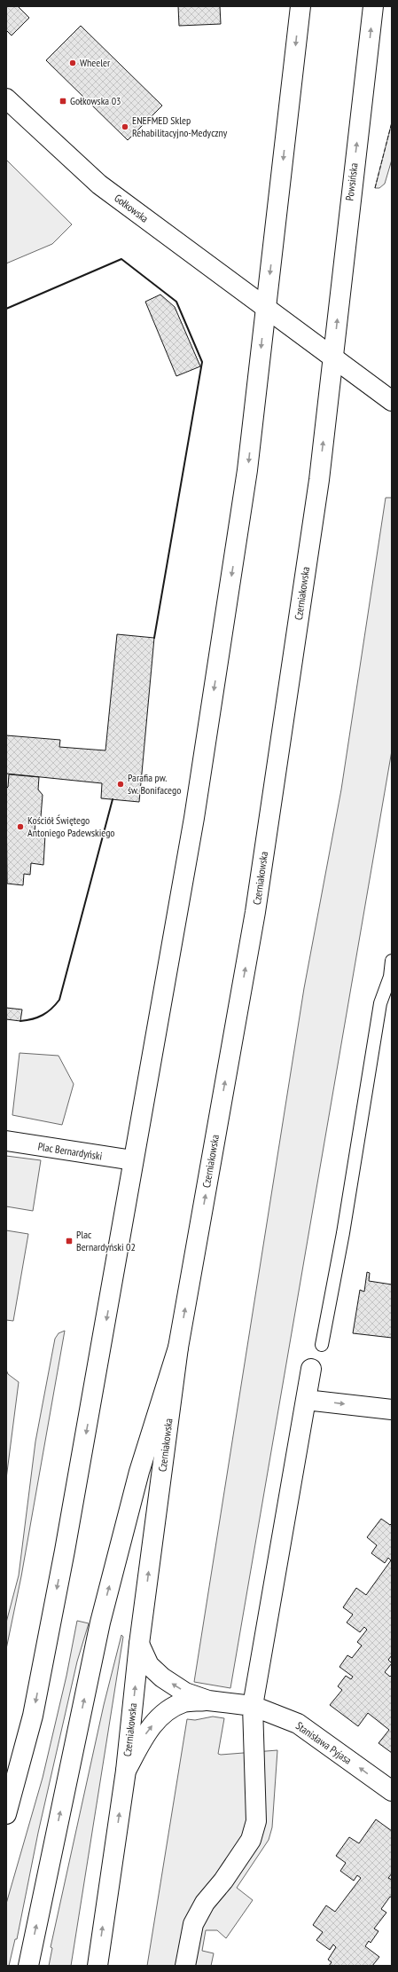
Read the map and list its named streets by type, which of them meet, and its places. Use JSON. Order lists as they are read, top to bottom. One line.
{"streets":{"main road":["Powsińska","Gołkowska","Czerniakowska","Plac Bernardyński","Stanisława Pyjasa"]},"crossings":[["Powsińska","Gołkowska"],["Powsińska","Czerniakowska"],["Gołkowska","Czerniakowska"],["Czerniakowska","Stanisława Pyjasa"]],"places":{"other":["Wheeler","ENEFMED Sklep Rehabilitacyjno-Medyczny","Parafia pw. św. Bonifacego","Kościół Świętego Antoniego Padewskiego"],"transit":["Gołkowska 03","Plac Bernardyński 02"]}}
